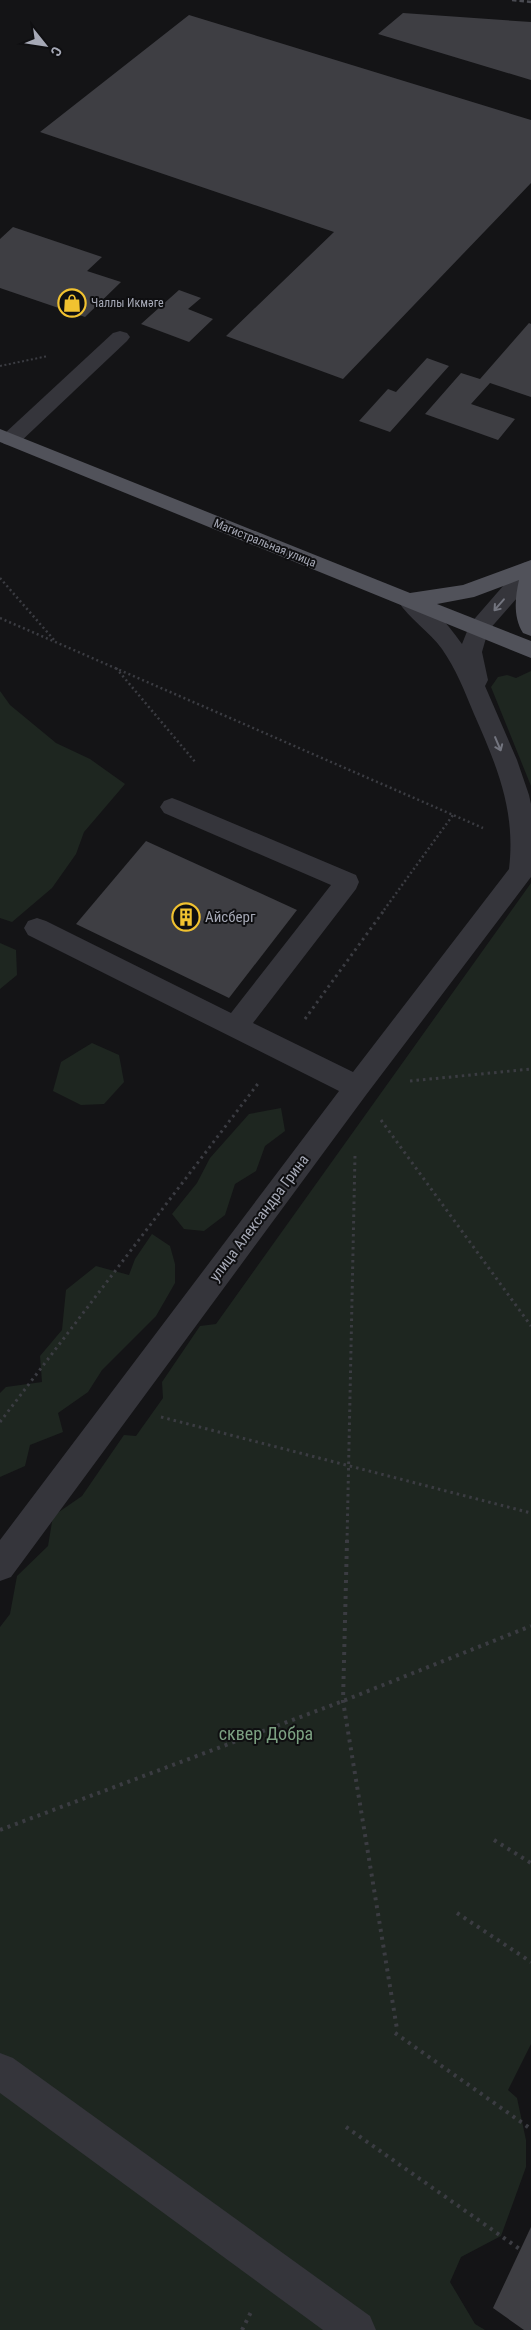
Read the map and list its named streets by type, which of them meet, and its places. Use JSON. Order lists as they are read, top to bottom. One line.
{"streets":{"main road":["Магистральная улица"],"street":["улица Александра Грина"]},"parks":["сквер Добра"],"places":{"shop":["Чаллы Икмәге"],"building":["Айсберг"]},"north":"bottom right"}
